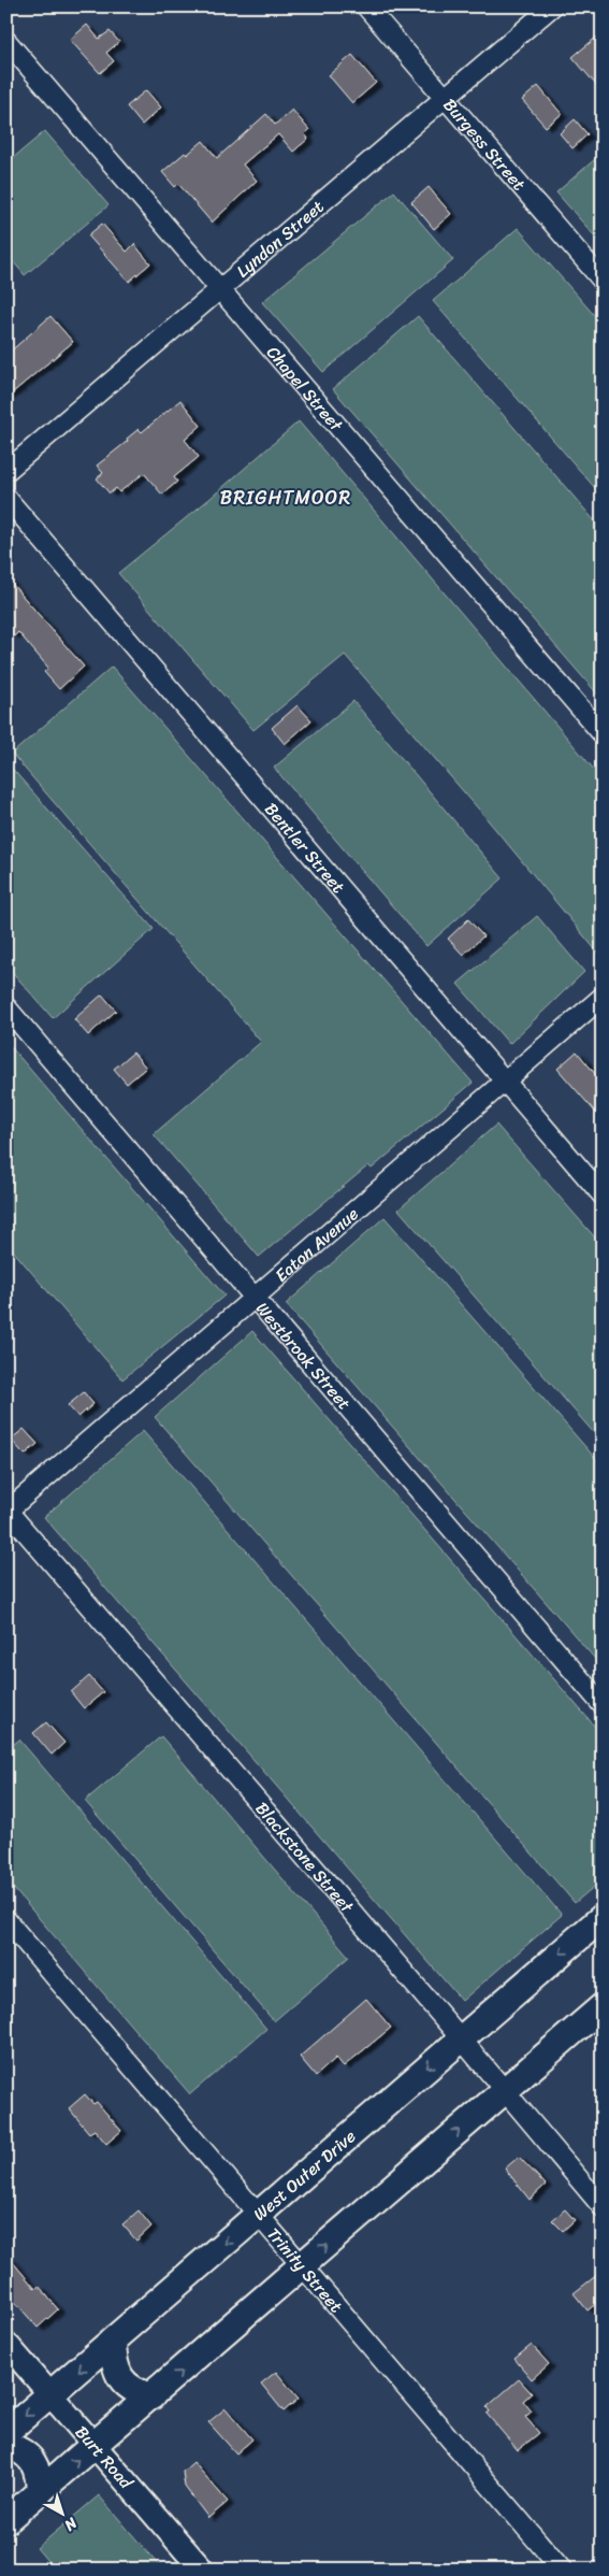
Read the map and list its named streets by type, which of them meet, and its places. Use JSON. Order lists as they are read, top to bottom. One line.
{"streets":{"main road":["West Outer Drive"],"street":["Burgess Street","Lyndon Street","Chapel Street","Bentler Street","Eaton Avenue","Westbrook Street","Blackstone Street","Trinity Street","Burt Road"]},"crossings":[["Burgess Street","Lyndon Street"],["Lyndon Street","Chapel Street"],["Bentler Street","Eaton Avenue"],["Eaton Avenue","Westbrook Street"],["Eaton Avenue","Blackstone Street"],["Blackstone Street","West Outer Drive"],["West Outer Drive","Trinity Street"],["West Outer Drive","Burt Road"]],"districts":["BRIGHTMOOR"],"north":"bottom right"}
